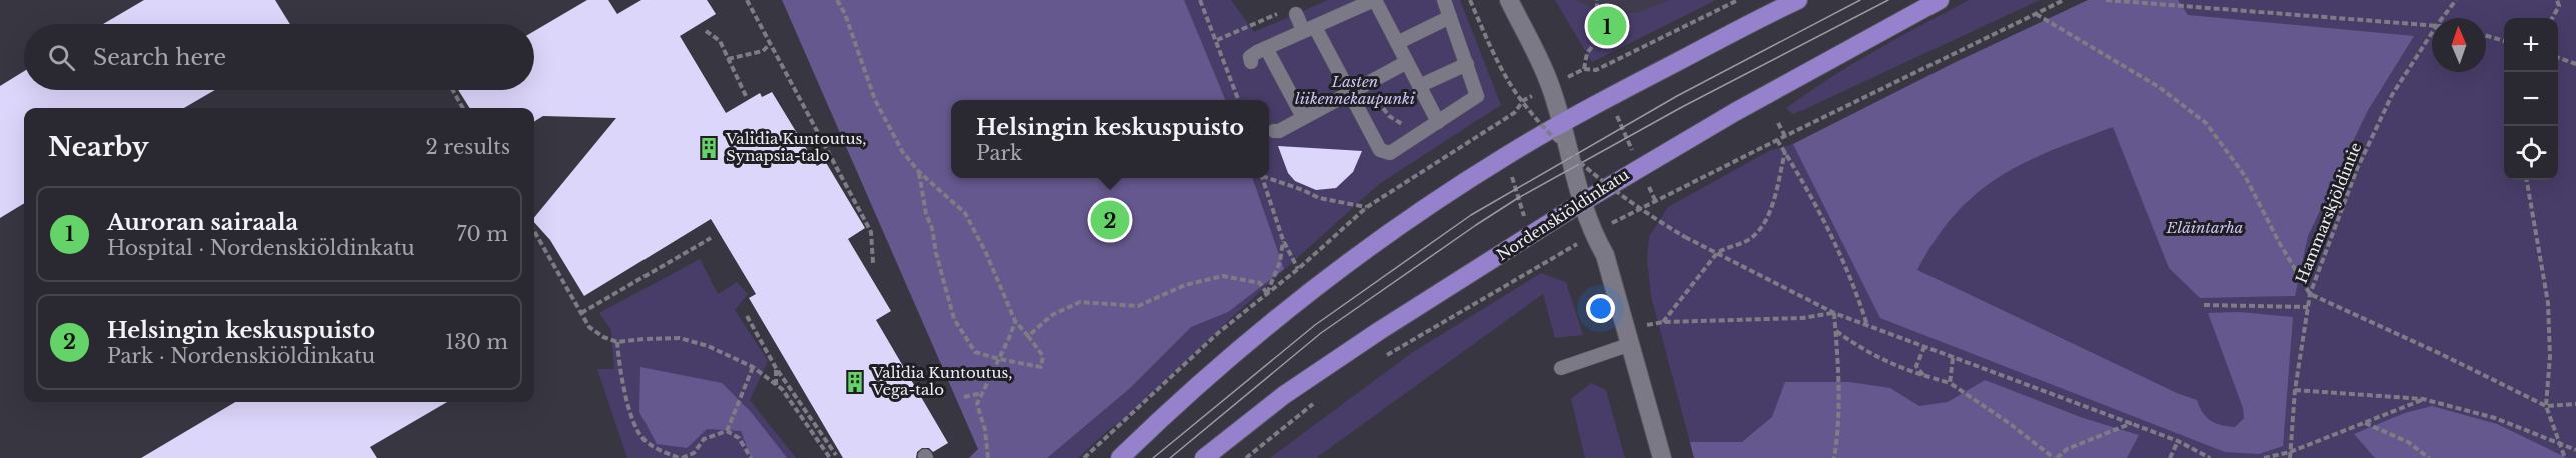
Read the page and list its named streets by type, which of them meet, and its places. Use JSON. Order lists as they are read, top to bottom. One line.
{"streets":{"main road":["Nordenskiöldinkatu"],"path":["Hammarskjöldintie"]},"parks":["Lasten liikennekaupunki","Eläintarha"],"places":{"building":["Validia Kuntoutus, Synapsia-talo","Validia Kuntoutus, Vega-talo"]},"north":"top","page":{"pins":["1","2"],"map_buttons":["+","−"],"search":"Search here","popup":["Helsingin keskuspuisto","Park"],"heading":["Nearby","2 results"],"list":[{"mark":"1","name":"Auroran sairaala","note":"Hospital · Nordenskiöldinkatu","value":"70 m"},{"mark":"2","name":"Helsingin keskuspuisto","note":"Park · Nordenskiöldinkatu","value":"130 m"}]}}
